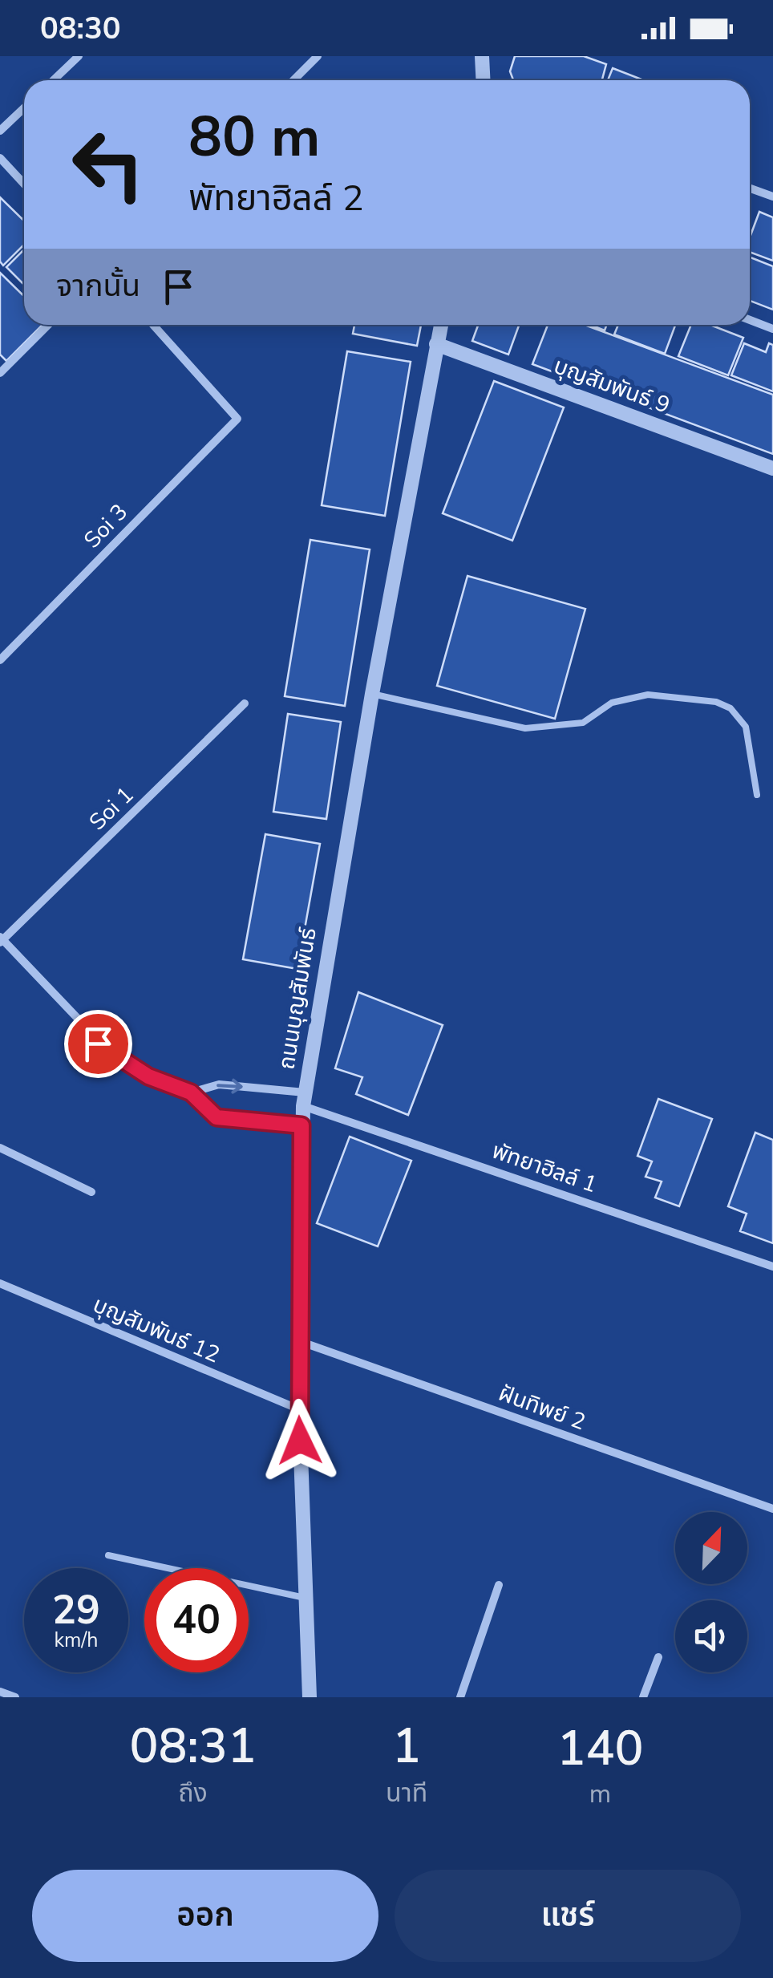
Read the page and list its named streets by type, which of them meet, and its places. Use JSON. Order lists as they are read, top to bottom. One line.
{"streets":{"street":["บุญสัมพันธ์ 9","Soi 3","Soi 1","ถนนบุญสัมพันธ์","พัทยาฮิลล์ 1","บุญสัมพันธ์ 12","ฝันทิพย์ 2"]},"crossings":[["บุญสัมพันธ์ 9","ถนนบุญสัมพันธ์"],["ถนนบุญสัมพันธ์","พัทยาฮิลล์ 1"],["ถนนบุญสัมพันธ์","บุญสัมพันธ์ 12"],["ถนนบุญสัมพันธ์","ฝันทิพย์ 2"]],"north":"top right","page":{"status":"08:30","turn":["80 m","พัทยาฮิลล์ 2"],"then":"จากนั้น","speed":"29 km/h","limit":"40","eta":["08:31","ถึง","1","นาที","140","m"],"buttons":["ออก","แชร์"]}}
